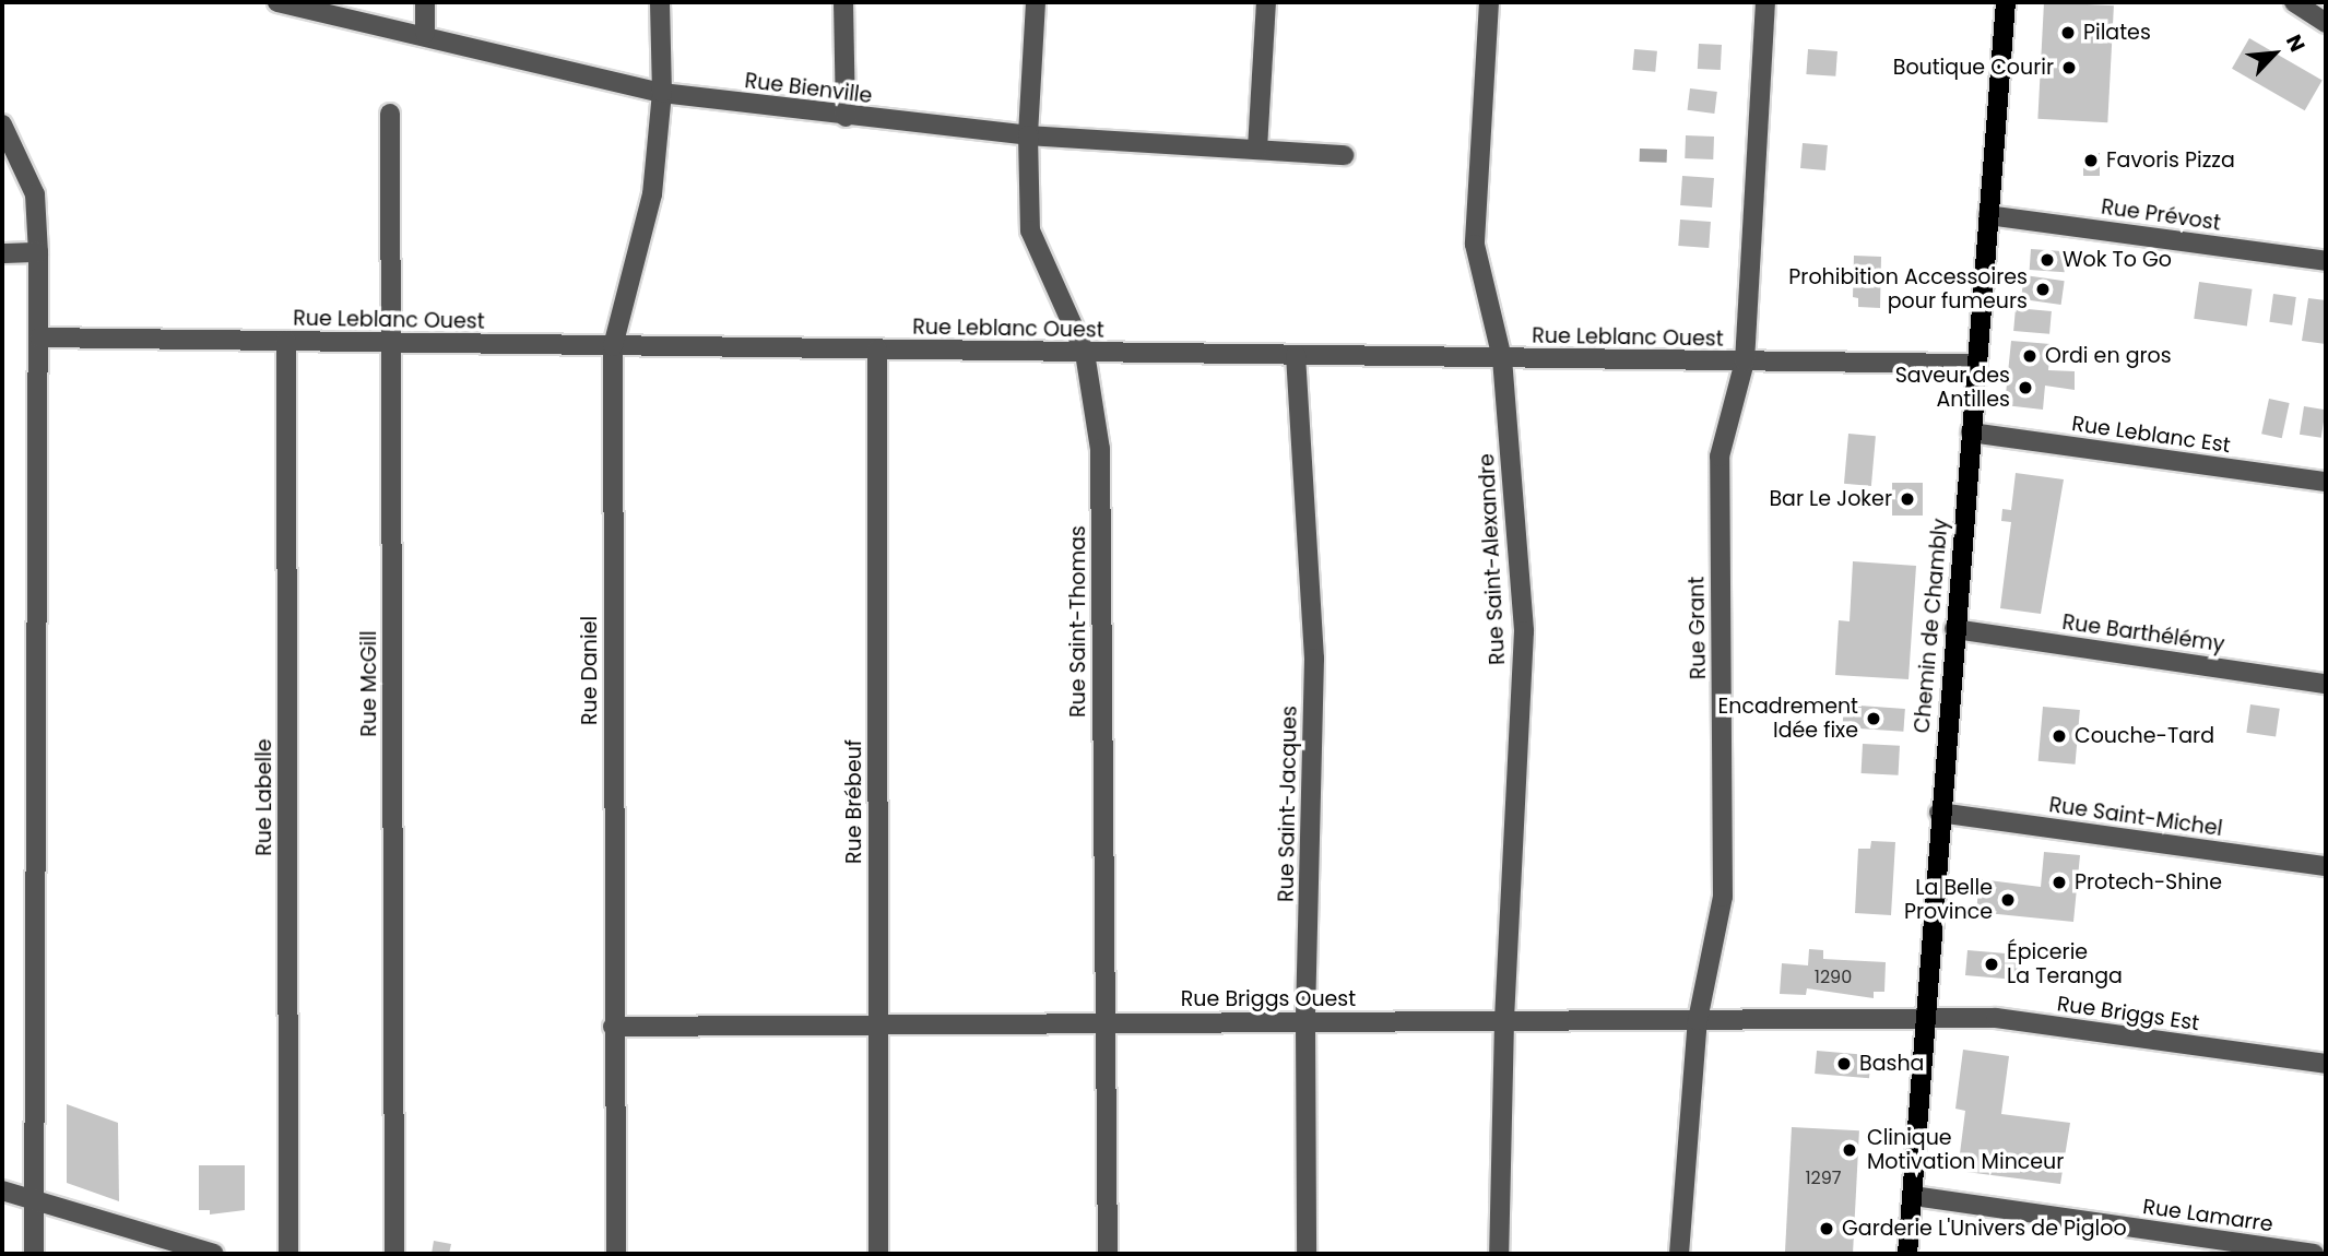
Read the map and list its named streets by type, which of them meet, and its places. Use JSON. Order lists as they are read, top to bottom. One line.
{"streets":{"main road":["Chemin de Chambly"],"street":["Rue Bienville","Rue Prévost","Rue Leblanc Ouest","Rue Leblanc Est","Rue Saint-Alexandre","Rue Saint-Thomas","Rue Grant","Rue Barthélémy","Rue Daniel","Rue McGill","Rue Labelle","Rue Brébeuf","Rue Saint-Jacques","Rue Saint-Michel","Rue Briggs Ouest","Rue Briggs Est","Rue Lamarre"]},"crossings":[["Rue Bienville","Rue Saint-Thomas"],["Rue Bienville","Rue Daniel"],["Rue Prévost","Chemin de Chambly"],["Rue Leblanc Ouest","Rue Saint-Alexandre"],["Rue Leblanc Ouest","Rue Saint-Thomas"],["Rue Leblanc Ouest","Chemin de Chambly"],["Rue Leblanc Ouest","Rue Grant"],["Rue Leblanc Ouest","Rue Daniel"],["Rue Leblanc Ouest","Rue McGill"],["Rue Leblanc Ouest","Rue Labelle"],["Rue Leblanc Ouest","Rue Brébeuf"],["Rue Leblanc Ouest","Rue Saint-Jacques"],["Rue Leblanc Est","Chemin de Chambly"],["Rue Saint-Alexandre","Rue Briggs Ouest"],["Rue Saint-Thomas","Rue Briggs Ouest"],["Chemin de Chambly","Rue Barthélémy"],["Chemin de Chambly","Rue Saint-Michel"],["Chemin de Chambly","Rue Briggs Ouest"],["Chemin de Chambly","Rue Briggs Est"],["Chemin de Chambly","Rue Lamarre"],["Rue Grant","Rue Briggs Ouest"],["Rue Daniel","Rue Briggs Ouest"],["Rue Brébeuf","Rue Briggs Ouest"],["Rue Saint-Jacques","Rue Briggs Ouest"],["Rue Briggs Ouest","Rue Briggs Est"]],"places":["Pilates","Boutique Courir","Favoris Pizza","Wok To Go","Prohibition Accessoires pour fumeurs","Ordi en gros","Saveur des Antilles","Bar Le Joker","Encadrement Idée fixe","Couche-Tard","Protech-Shine","La Belle Province","Épicerie La Teranga","Basha","Clinique Motivation Minceur","Garderie L'Univers de Pigloo"],"house_numbers":["1290","1297"],"north":"top right"}
